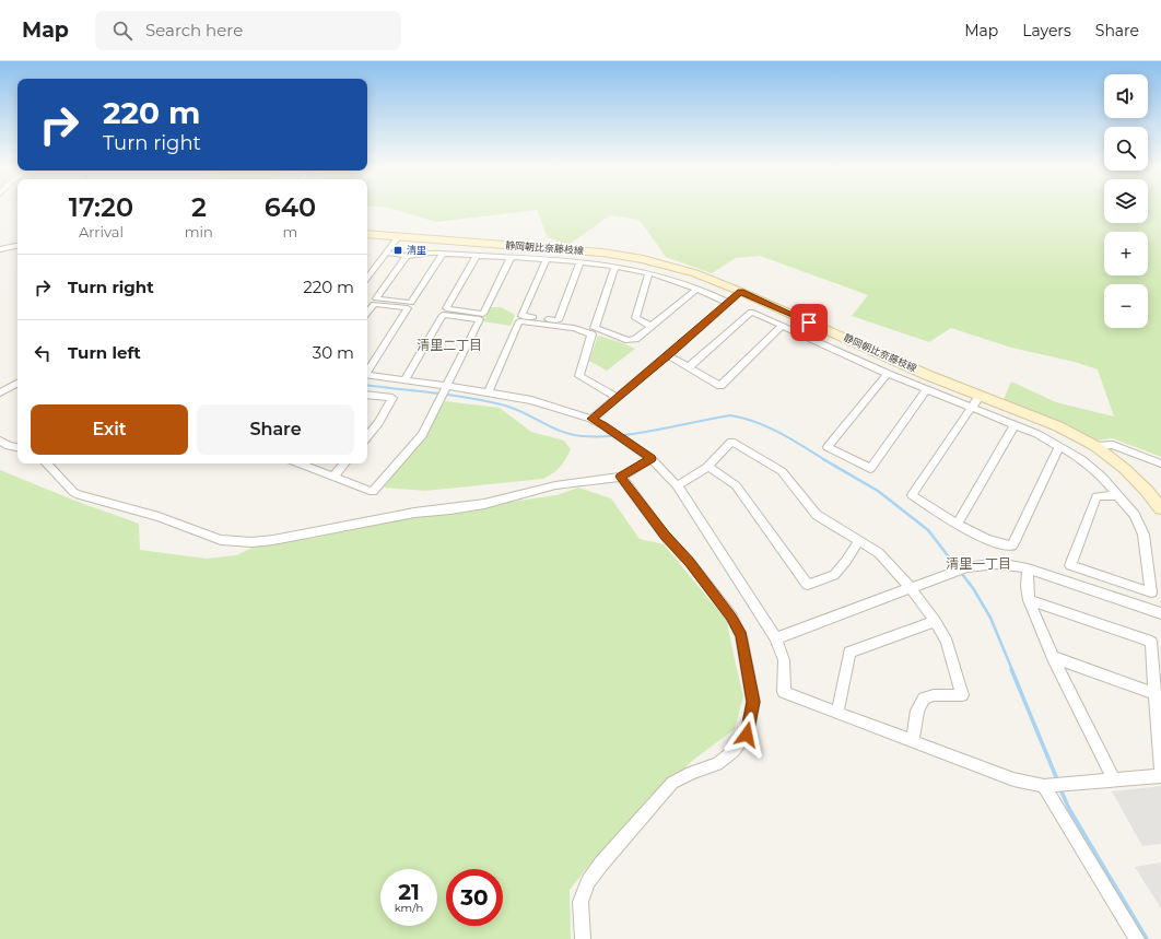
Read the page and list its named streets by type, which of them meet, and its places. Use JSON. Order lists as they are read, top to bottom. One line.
{"streets":{"main road":["静岡朝比奈藤枝線"]},"districts":["清里二丁目","清里一丁目"],"places":{"transit":["清里"]},"page":{"header":"Map","search":"Search here","nav":["Map","Layers","Share"],"map_buttons":["+","−"],"turn":["220 m","Turn right"],"eta":["17:20","Arrival","2","min","640","m"],"list":[{"name":"Turn right","value":"220 m"},{"name":"Turn left","value":"30 m"}],"buttons":["Exit","Share"],"speed":"21 km/h","limit":"30"}}
